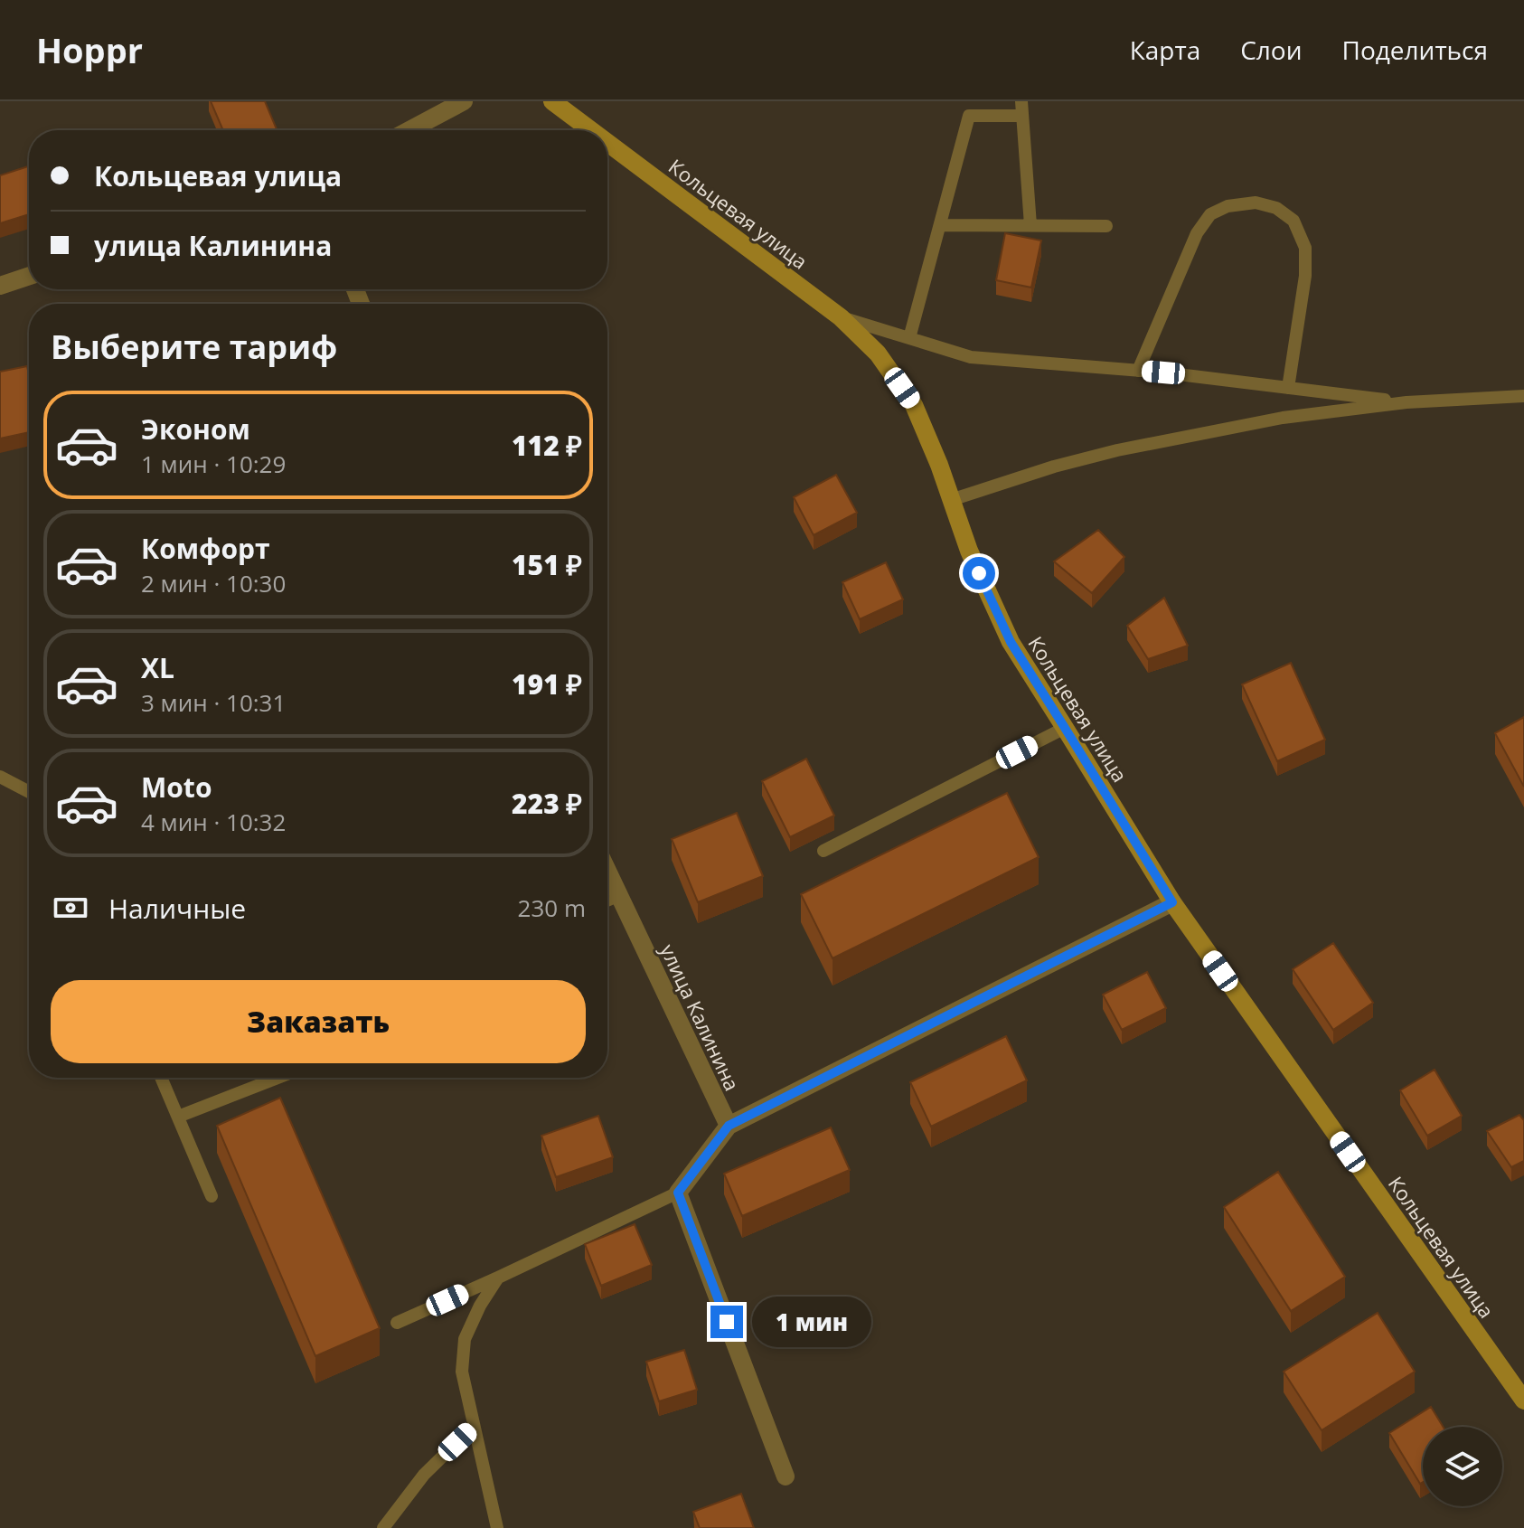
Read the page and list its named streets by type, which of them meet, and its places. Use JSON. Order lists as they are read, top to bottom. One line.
{"streets":{"street":["Кольцевая улица","улица Калинина"]},"page":{"header":"Hoppr","nav":["Карта","Слои","Поделиться"],"banner":["Кольцевая улица","улица Калинина"],"heading":"Выберите тариф","list":[{"name":"Эконом","note":"1 мин · 10:29","value":"112 ₽"},{"name":"Комфорт","note":"2 мин · 10:30","value":"151 ₽"},{"name":"XL","note":"3 мин · 10:31","value":"191 ₽"},{"name":"Moto","note":"4 мин · 10:32","value":"223 ₽"}],"pay":["Наличные","230 m"],"buttons":"Заказать","bubble":"1 мин"}}
